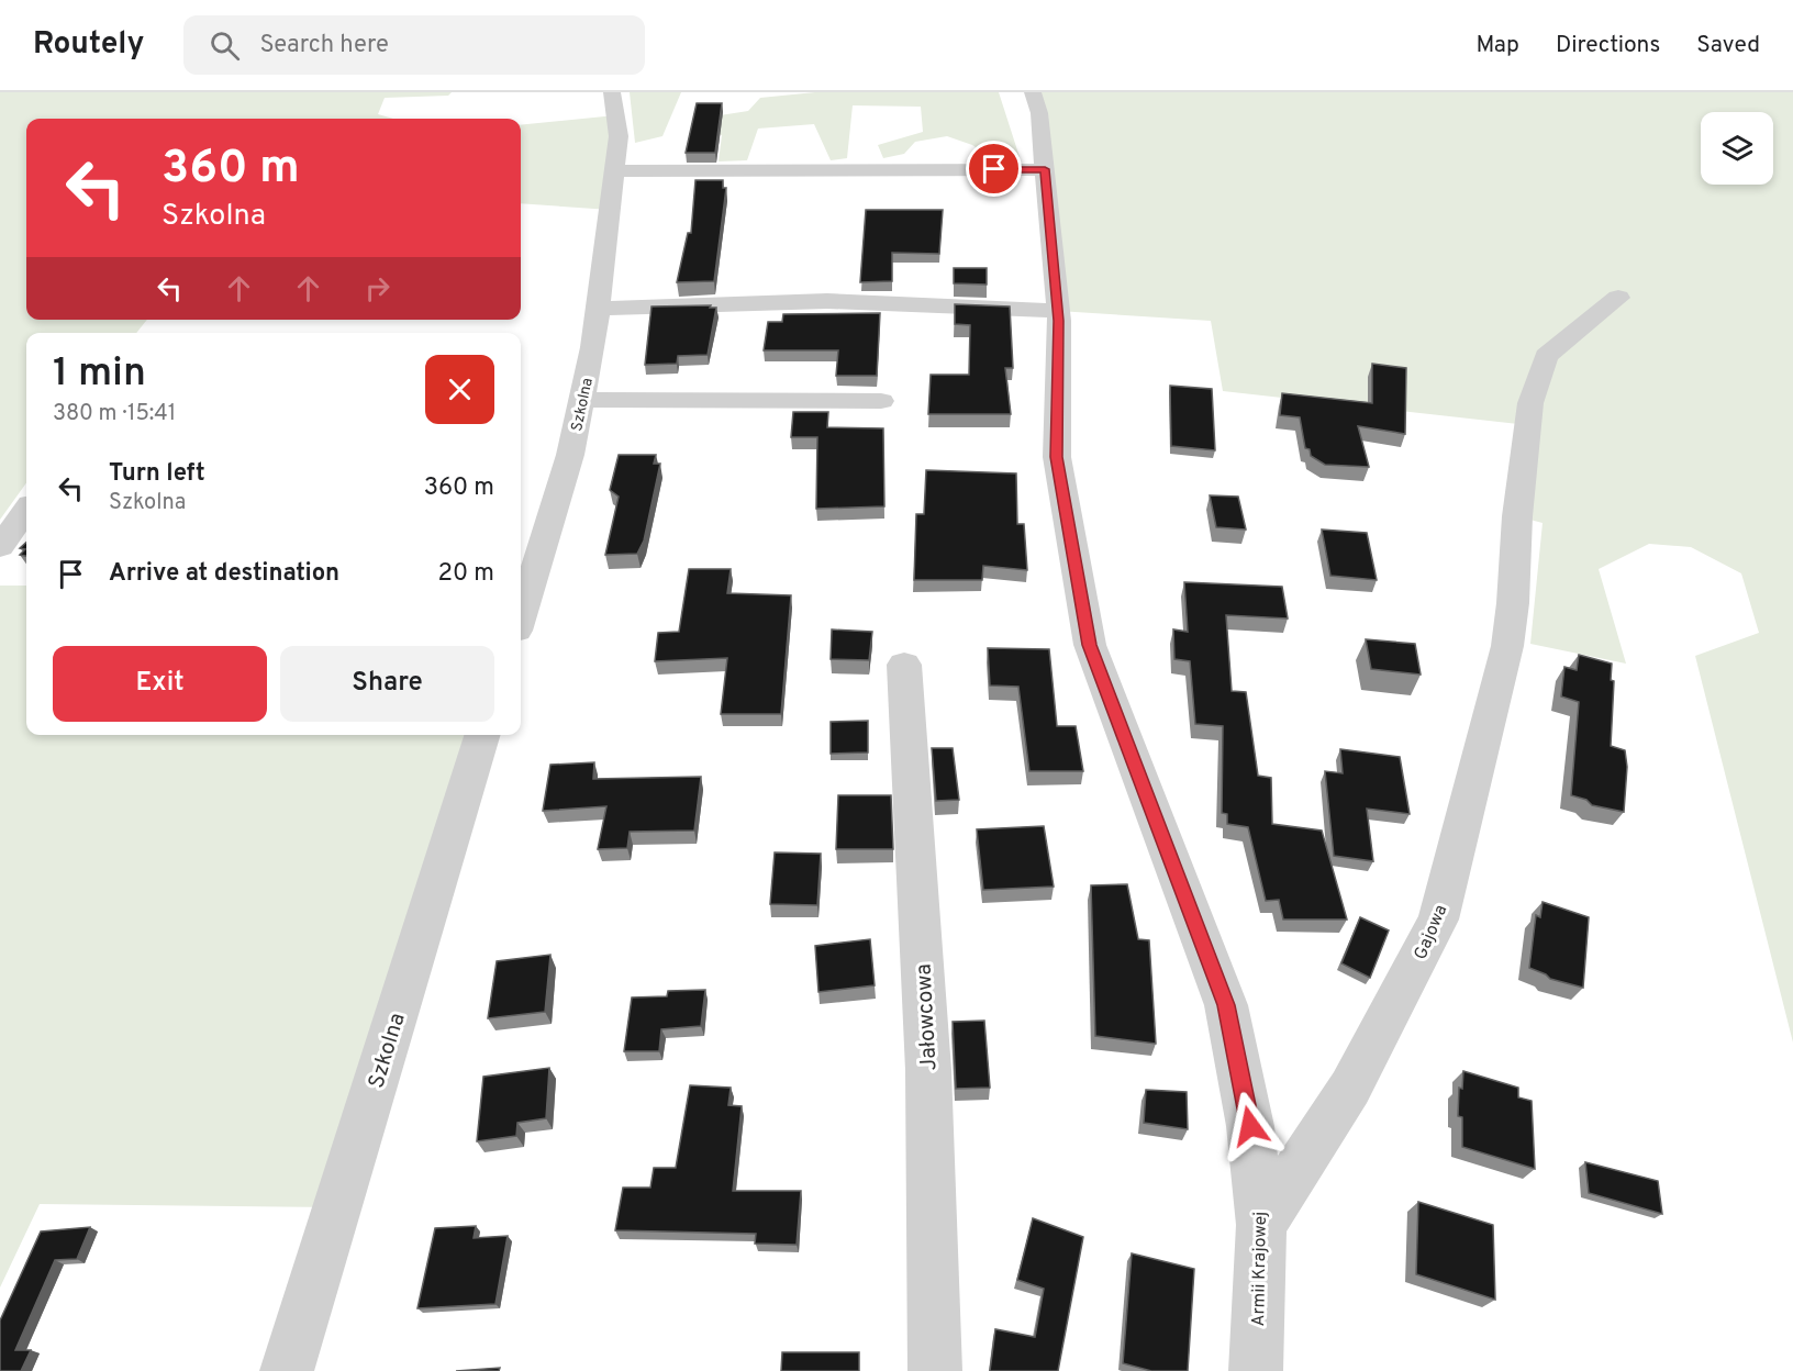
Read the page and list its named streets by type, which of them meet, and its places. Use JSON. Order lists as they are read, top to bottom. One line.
{"streets":{"street":["Szkolna","Gajowa","Jałowcowa","Armii Krajowej"]},"crossings":[["Gajowa","Armii Krajowej"]],"page":{"header":"Routely","search":"Search here","nav":["Map","Directions","Saved"],"turn":["360 m","Szkolna"],"heading":["1 min","380 m · 15:41"],"list":[{"name":"Turn left","note":"Szkolna","value":"360 m"},{"name":"Arrive at destination","value":"20 m"}],"buttons":["Exit","Share"]}}
